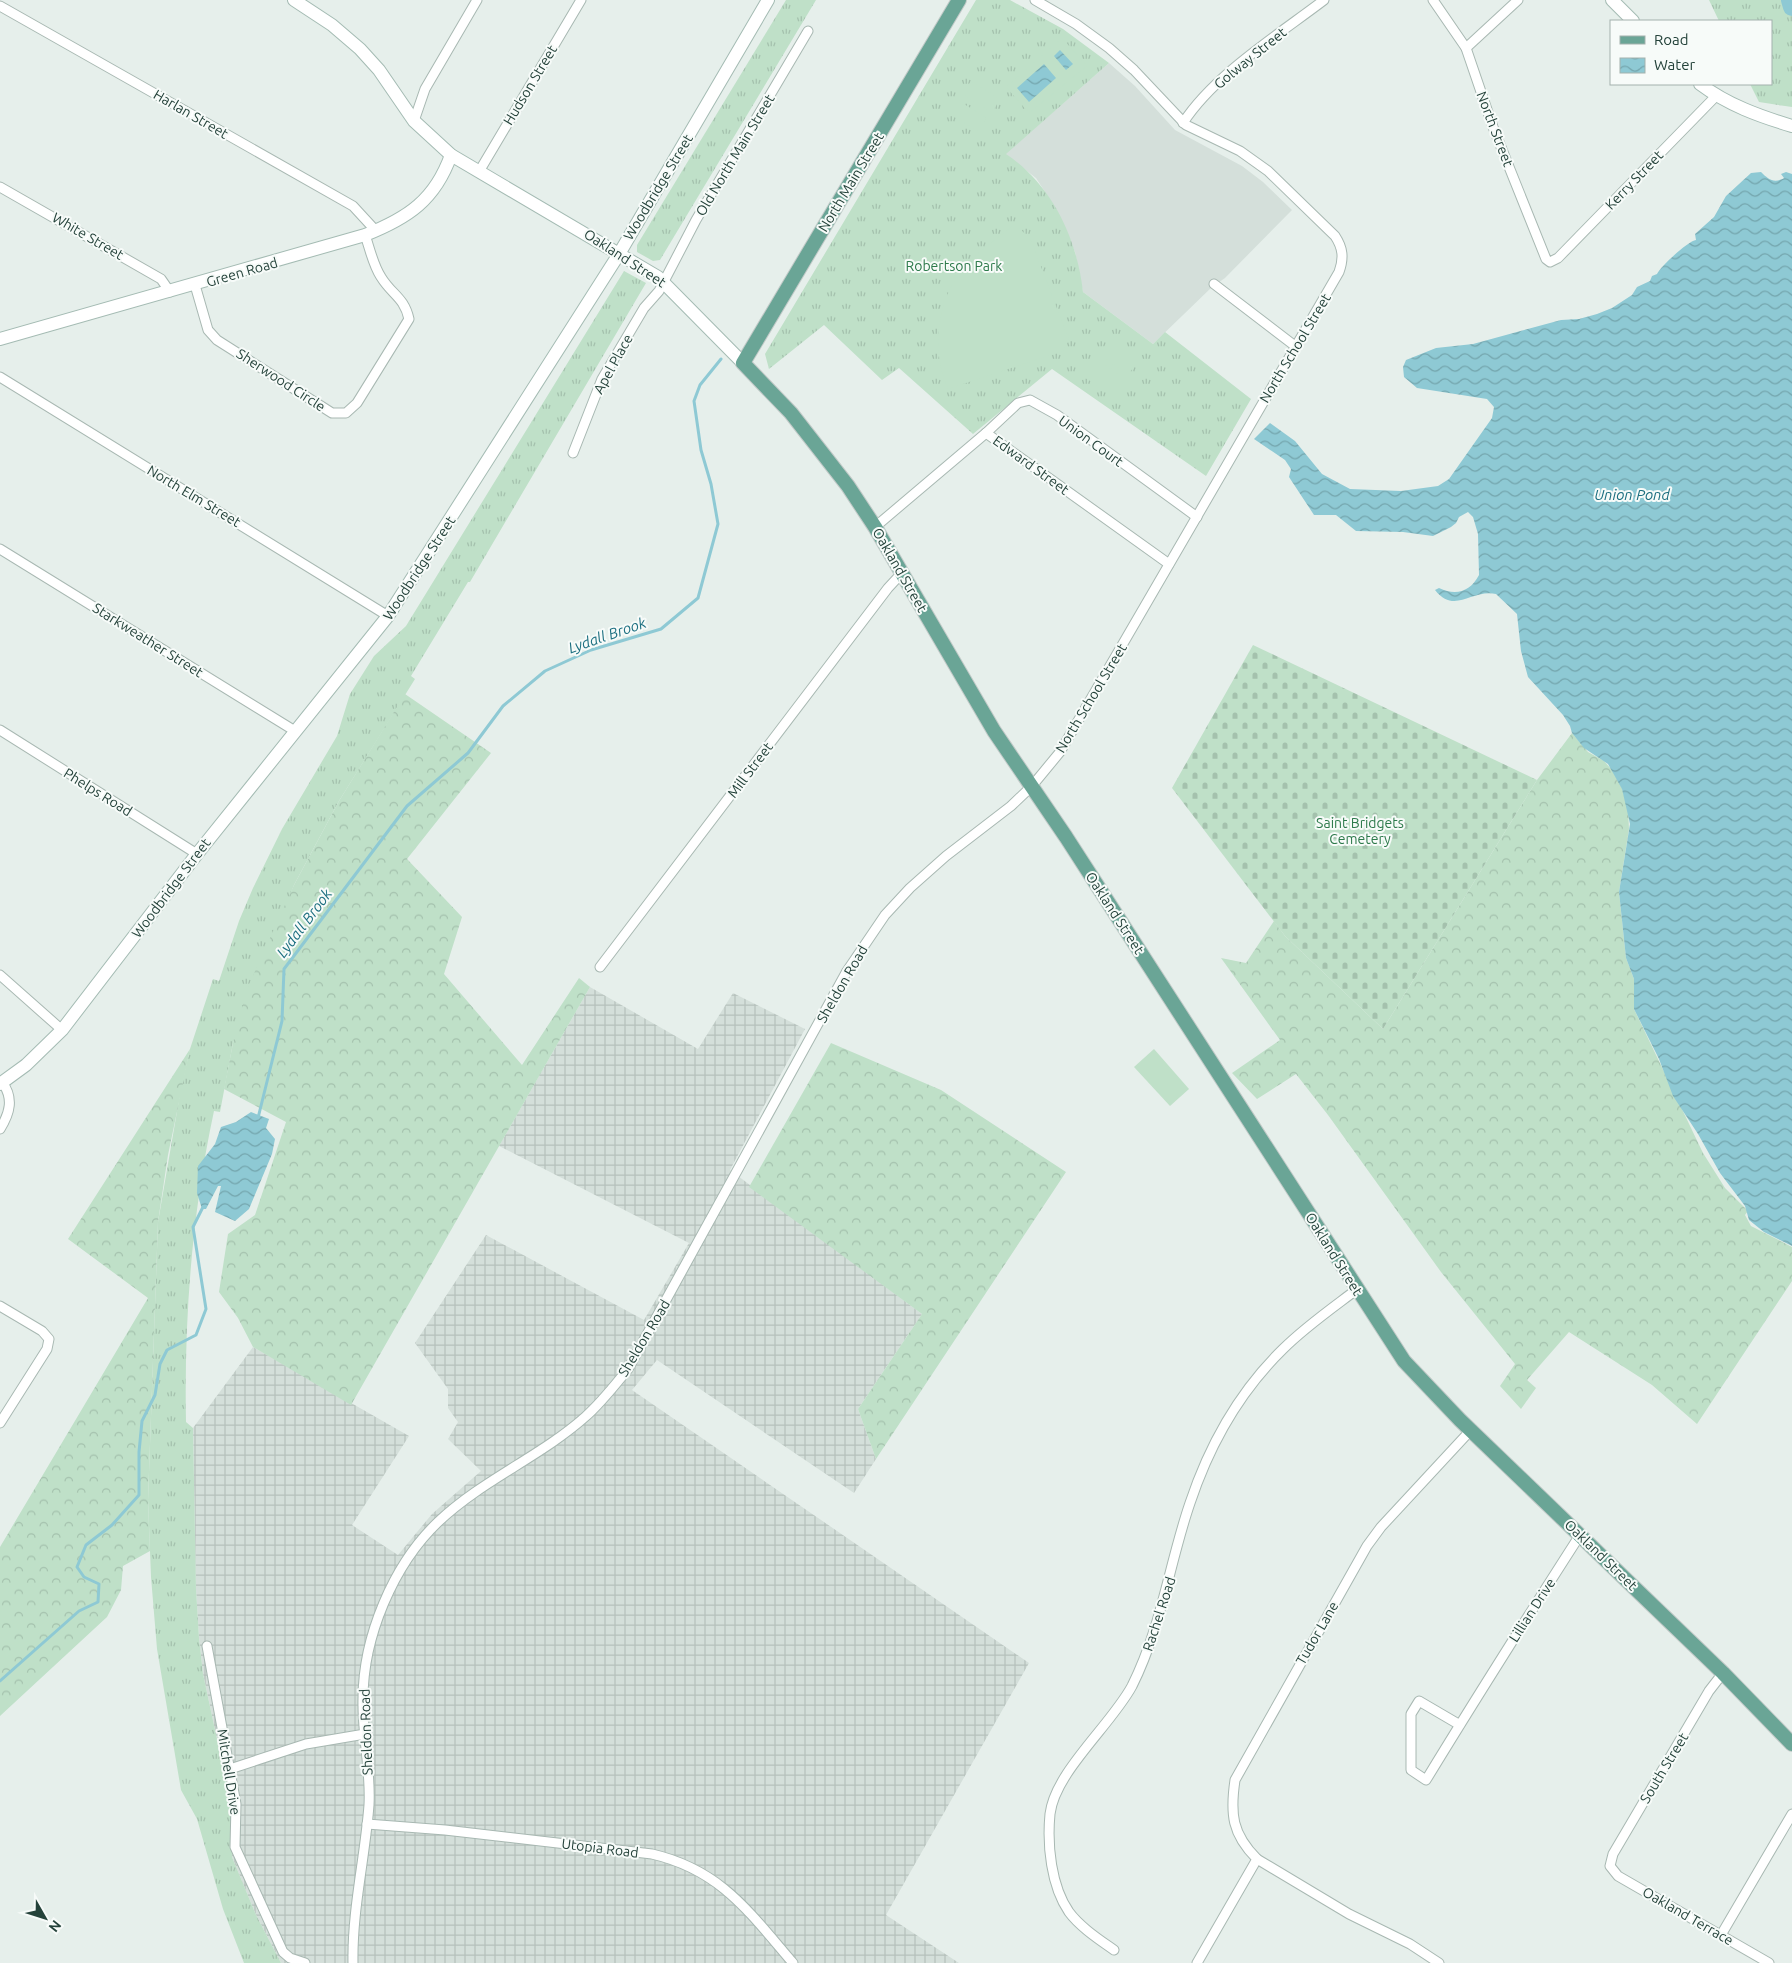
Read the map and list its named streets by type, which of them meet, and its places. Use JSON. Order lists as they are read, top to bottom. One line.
{"streets":{"main road":["North Main Street","Woodbridge Street","Oakland Street","Green Road"],"street":["Golway Street","Hudson Street","Harlan Street","North Street","Old North Main Street","Kerry Street","White Street","North School Street","Apel Place","Sherwood Circle","Union Court","Edward Street","North Elm Street","Starkweather Street","Mill Street","Phelps Road","Sheldon Road","Lillian Drive","Rachel Road","Tudor Lane","South Street","Mitchell Drive","Utopia Road","Oakland Terrace"]},"crossings":[["Golway Street","North School Street"],["Hudson Street","Oakland Street"],["Harlan Street","Green Road"],["Harlan Street","Sherwood Circle"],["North Street","Kerry Street"],["Old North Main Street","Oakland Street"],["Old North Main Street","Apel Place"],["North Main Street","Oakland Street"],["Woodbridge Street","Oakland Street"],["Woodbridge Street","North Elm Street"],["Woodbridge Street","Starkweather Street"],["Woodbridge Street","Phelps Road"],["White Street","Green Road"],["Oakland Street","Green Road"],["Oakland Street","North School Street"],["Oakland Street","Apel Place"],["Oakland Street","Edward Street"],["Oakland Street","Mill Street"],["Oakland Street","Sheldon Road"],["Oakland Street","Lillian Drive"],["Oakland Street","Rachel Road"],["Oakland Street","Tudor Lane"],["Oakland Street","South Street"],["Green Road","Sherwood Circle"],["North School Street","Union Court"],["North School Street","Edward Street"],["North School Street","Sheldon Road"],["Union Court","Edward Street"],["Sheldon Road","Utopia Road"],["South Street","Oakland Terrace"]],"water":["Union Pond","Lydall Brook"],"parks":["Robertson Park","Saint Bridgets Cemetery"],"legend":["Road","Water"],"north":"bottom right"}
